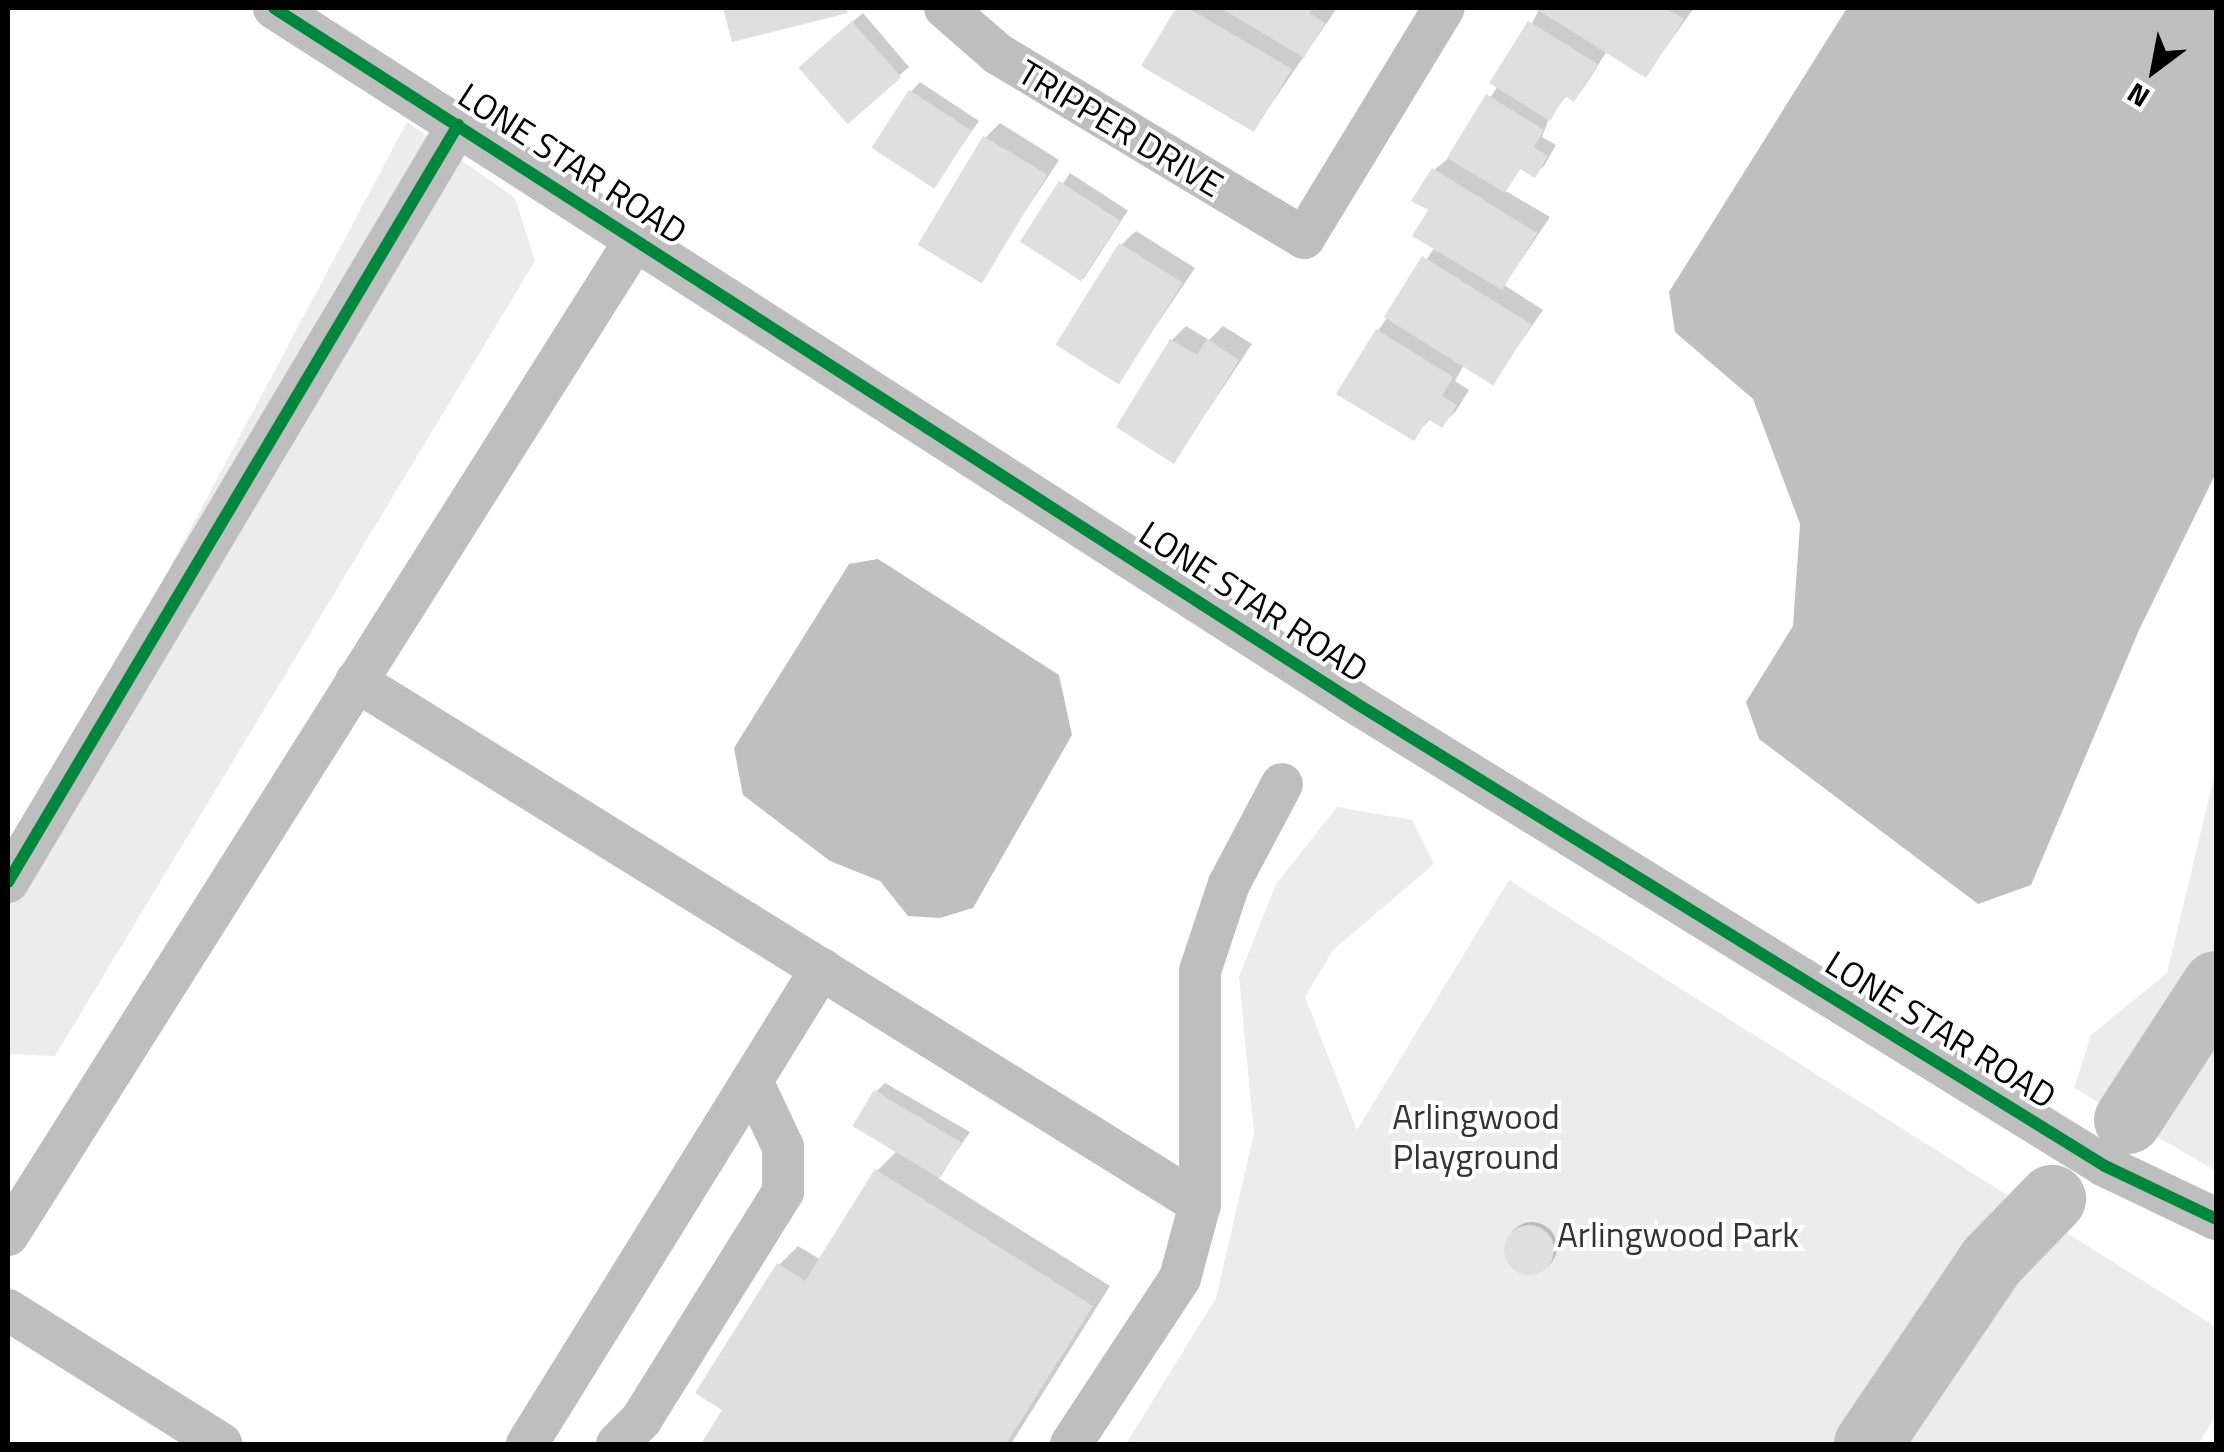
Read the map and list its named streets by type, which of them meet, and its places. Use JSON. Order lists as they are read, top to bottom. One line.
{"streets":{"street":["TRIPPER DRIVE","LONE STAR ROAD"]},"parks":["Arlingwood Playground","Arlingwood Park"],"north":"bottom left"}
